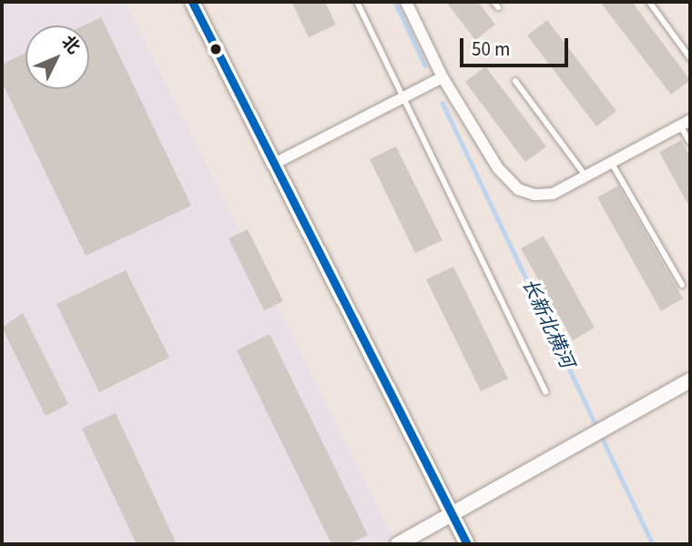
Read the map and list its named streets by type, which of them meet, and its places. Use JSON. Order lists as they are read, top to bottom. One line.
{"water":["长新北横河"],"scale_bar":"50 m","north":"top right"}
